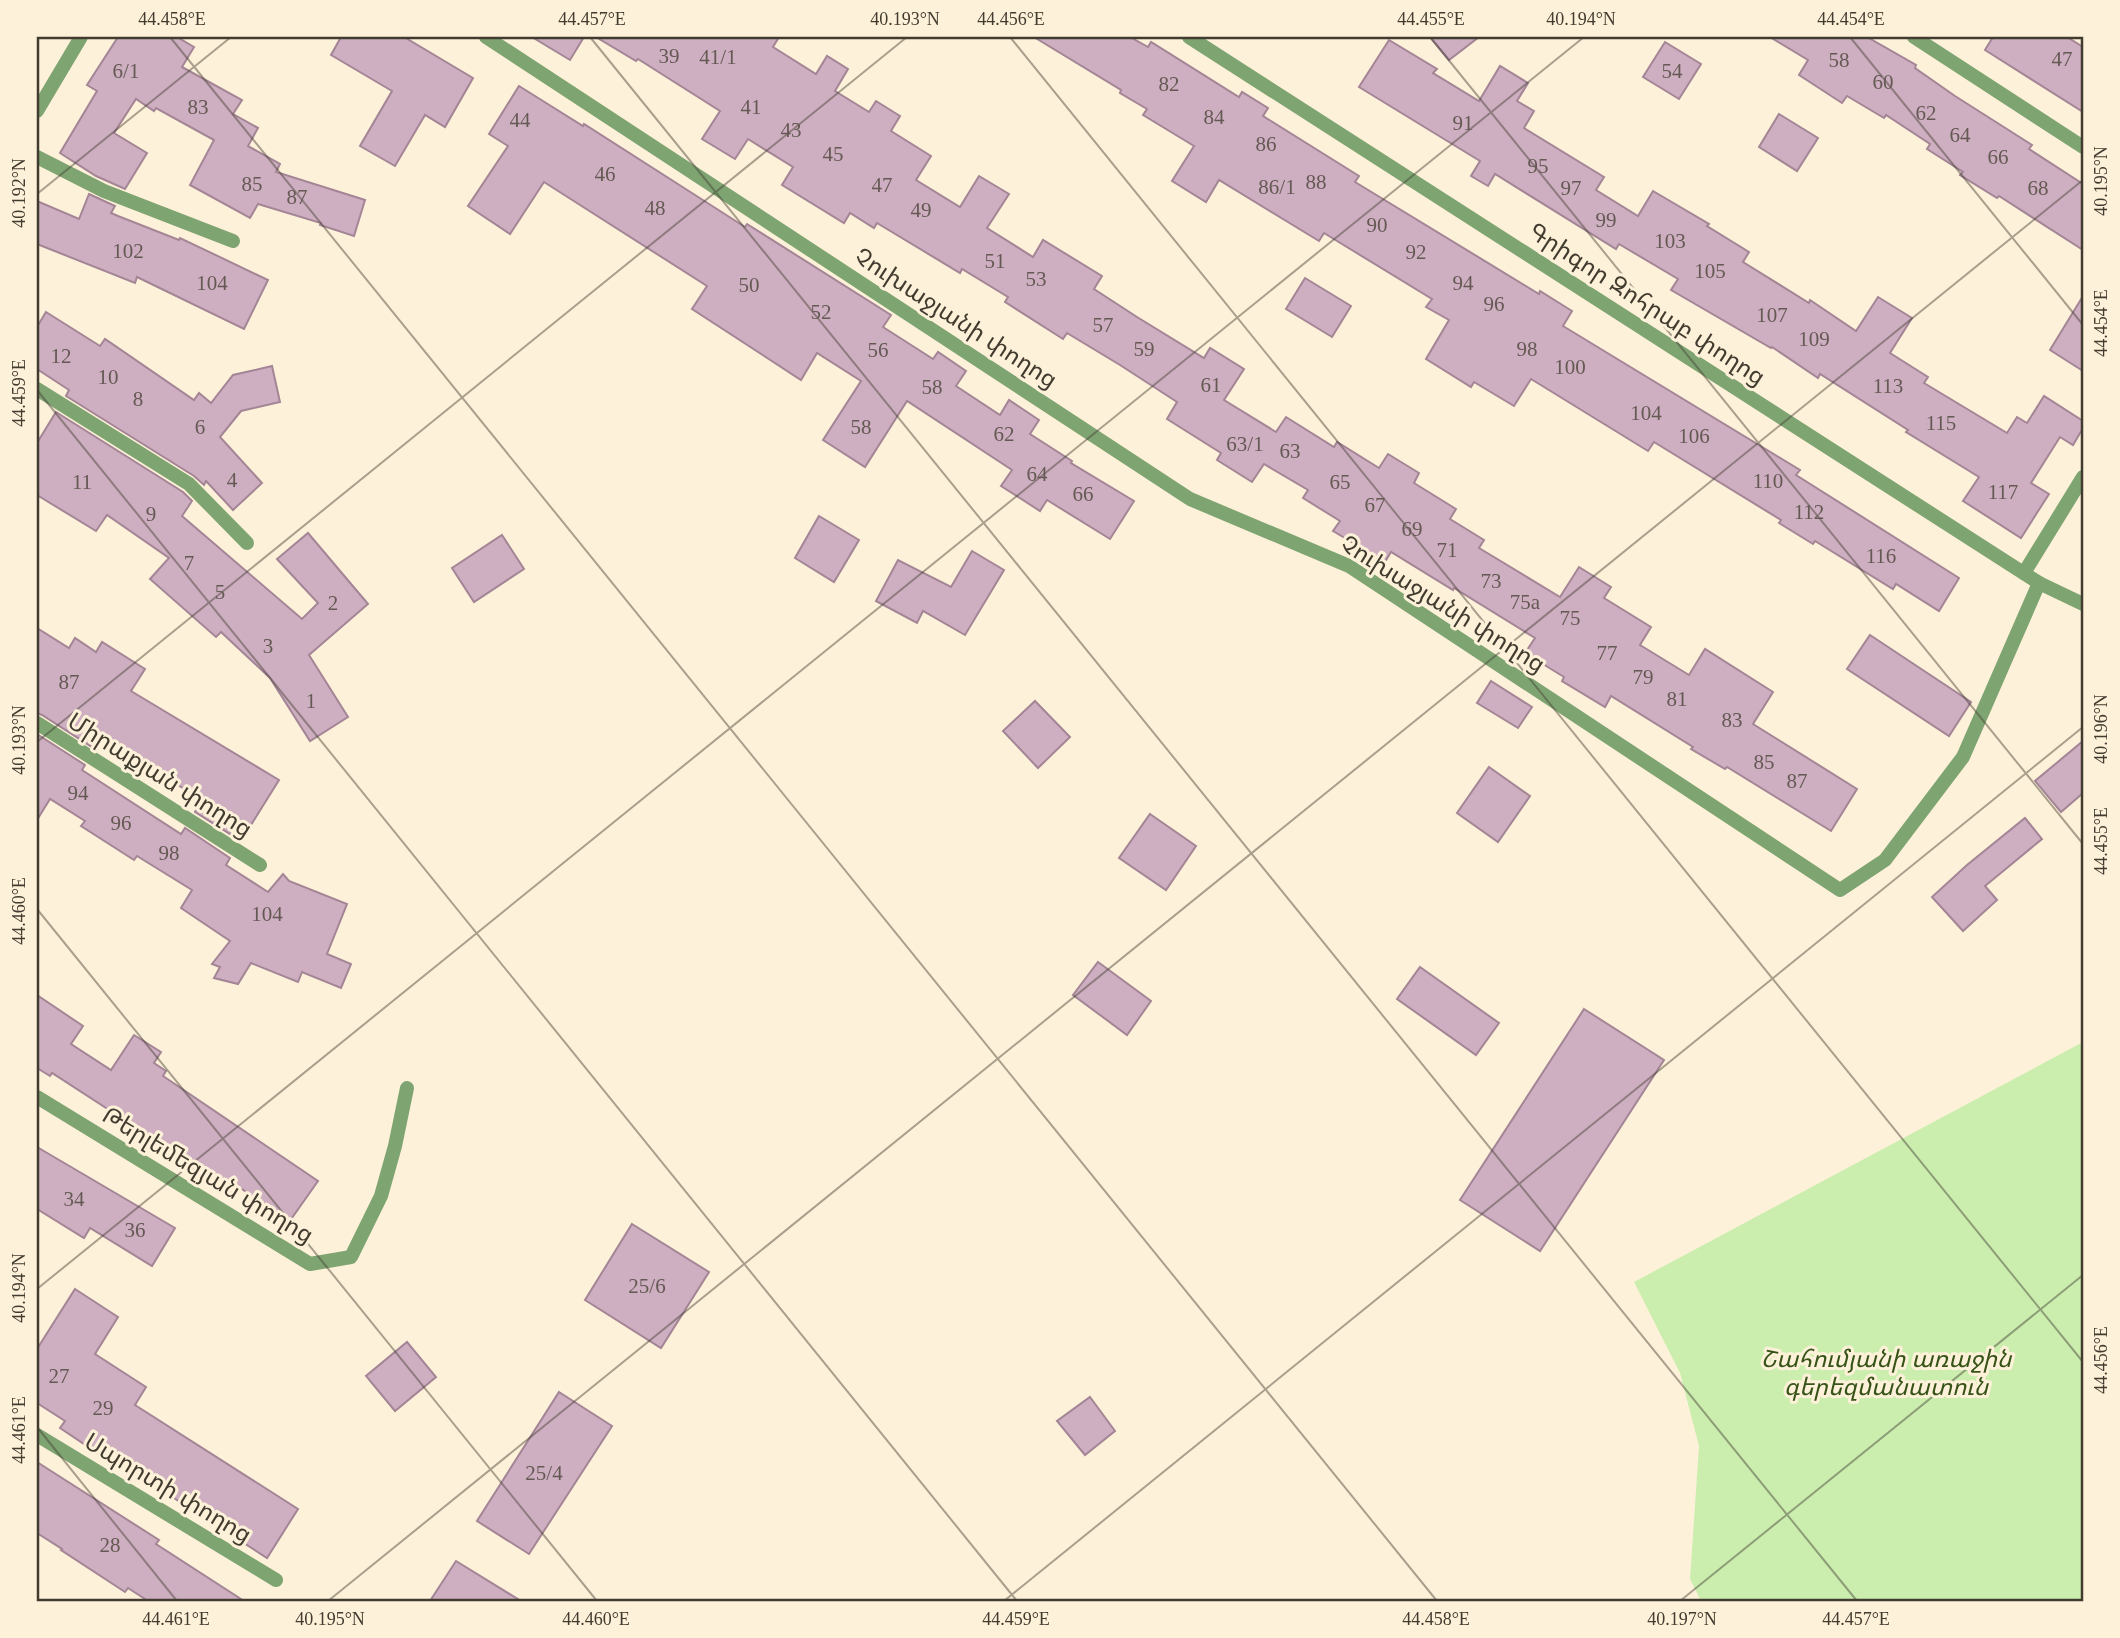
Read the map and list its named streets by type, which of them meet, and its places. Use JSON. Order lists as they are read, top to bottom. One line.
{"streets":{"street":["Գրիգոր Զոհրաբ փողոց","Չուխաջյանի փողոց","Միրաքյան փողոց","Թերլեմեզյան փողոց","Սպորտի փողոց"]},"crossings":[["Գրիգոր Զոհրաբ փողոց","Չուխաջյանի փողոց"]],"parks":["Շահումյանի առաջին գերեզմանատուն"],"house_numbers":["39","41/1","47","58","6/1","54","60","82","83","41","62","84","44","91","43","64","86","45","66","95","46","88","85","47","86/1","97","68","87","48","49","99","90","103","102","92","51","105","53","104","94","50","96","52","107","57","109","59","98","56","12","100","10","61","113","58","8","104","115","6","58","62","106","63/1","63","64","4","110","11","65","117","66","67","112","9","69","71","116","7","73","5","75a","2","75","3","77","79","87","81","1","83","85","87","94","96","98","104","34","36","25/6","27","29","25/4","28"],"coordinates":["44.458°E","44.457°E","40.193°N","44.456°E","44.455°E","40.194°N","44.454°E","40.195°N","40.192°N","44.459°E","40.196°N","44.460°E","44.461°E","40.197°N"]}
